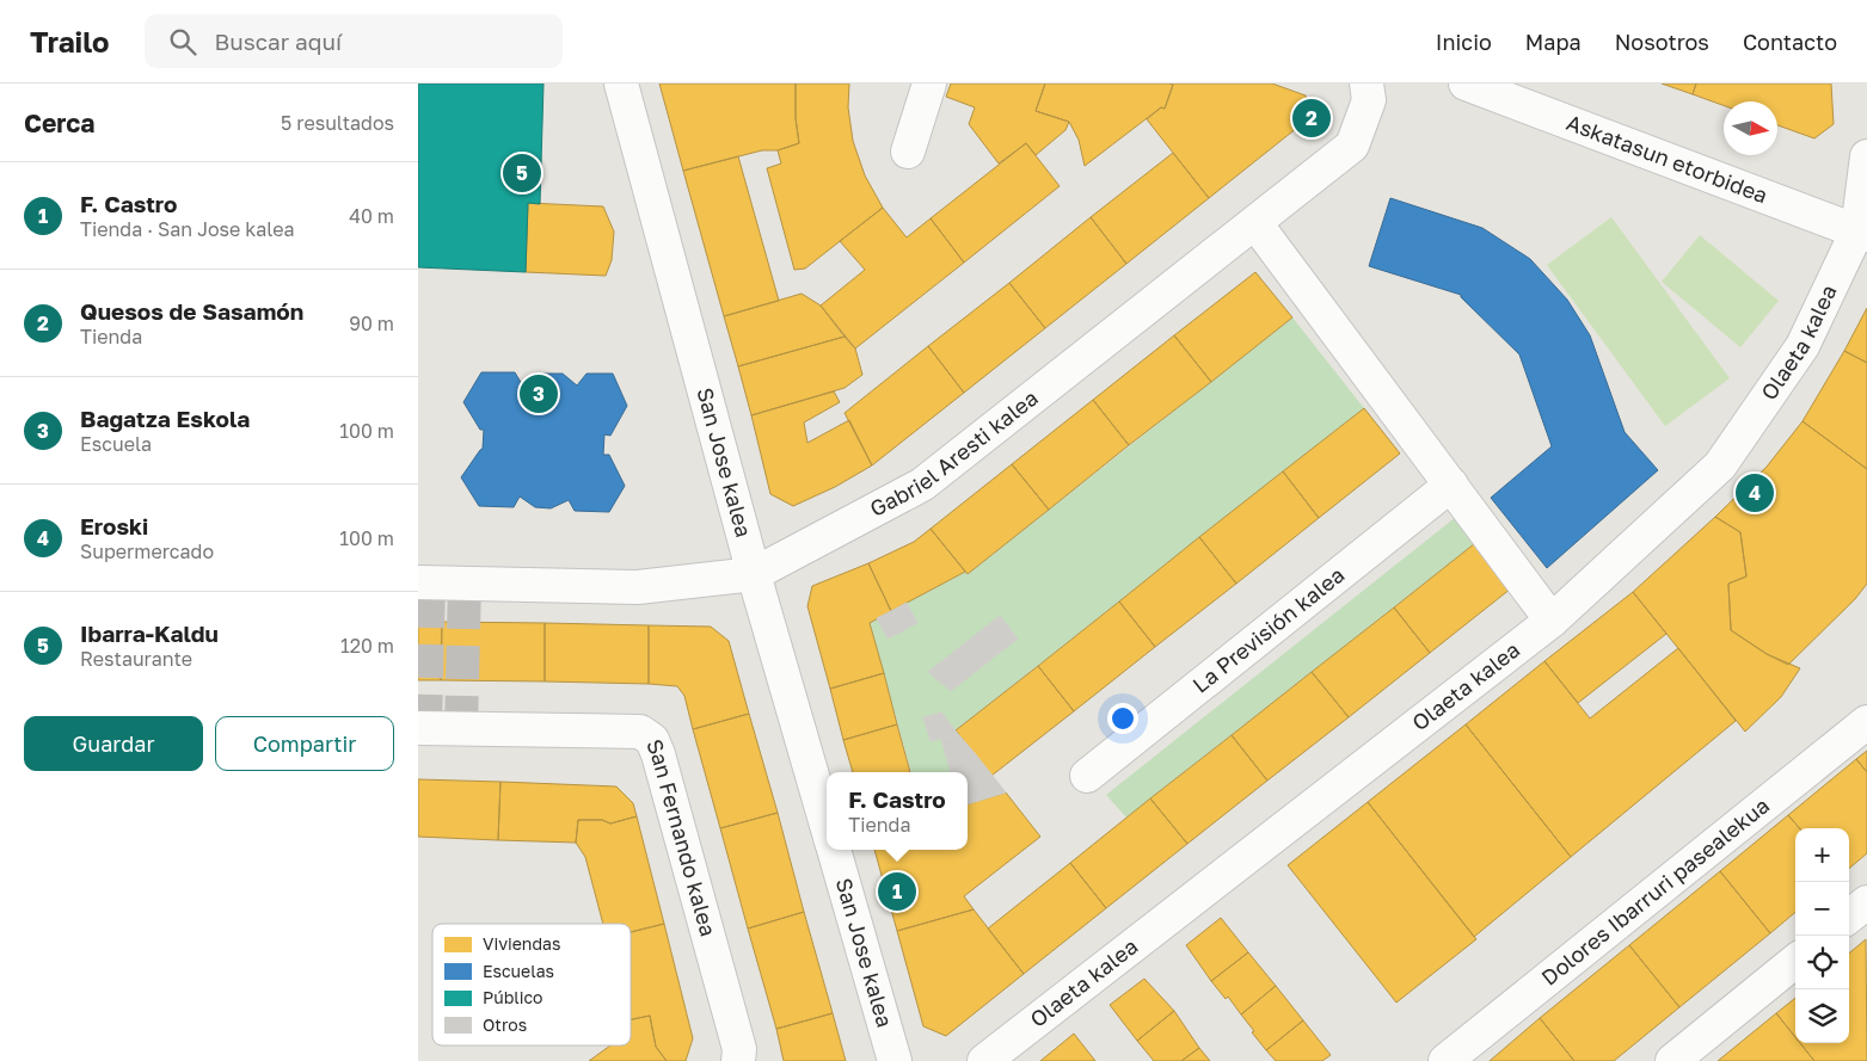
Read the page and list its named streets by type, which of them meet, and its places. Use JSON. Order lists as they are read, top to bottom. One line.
{"streets":{"street":["Askatasun etorbidea","Olaeta kalea","Gabriel Aresti kalea","San Jose kalea","La Previsión kalea","San Fernando kalea","Dolores Ibarruri pasealekua"]},"crossings":[["Askatasun etorbidea","Olaeta kalea"],["Gabriel Aresti kalea","San Jose kalea"]],"legend":["Viviendas","Escuelas","Público","Otros"],"north":"right","page":{"header":"Trailo","search":"Buscar aquí","nav":["Inicio","Mapa","Nosotros","Contacto"],"heading":["Cerca","5 resultados"],"pins":["2","5","3","4","1"],"list":[{"mark":"1","name":"F. Castro","note":"Tienda · San Jose kalea","value":"40 m"},{"mark":"2","name":"Quesos de Sasamón","note":"Tienda","value":"90 m"},{"mark":"3","name":"Bagatza Eskola","note":"Escuela","value":"100 m"},{"mark":"4","name":"Eroski","note":"Supermercado","value":"100 m"},{"mark":"5","name":"Ibarra-Kaldu","note":"Restaurante","value":"120 m"}],"buttons":["Guardar","Compartir"],"popup":["F. Castro","Tienda"],"map_buttons":["+","−"]}}
